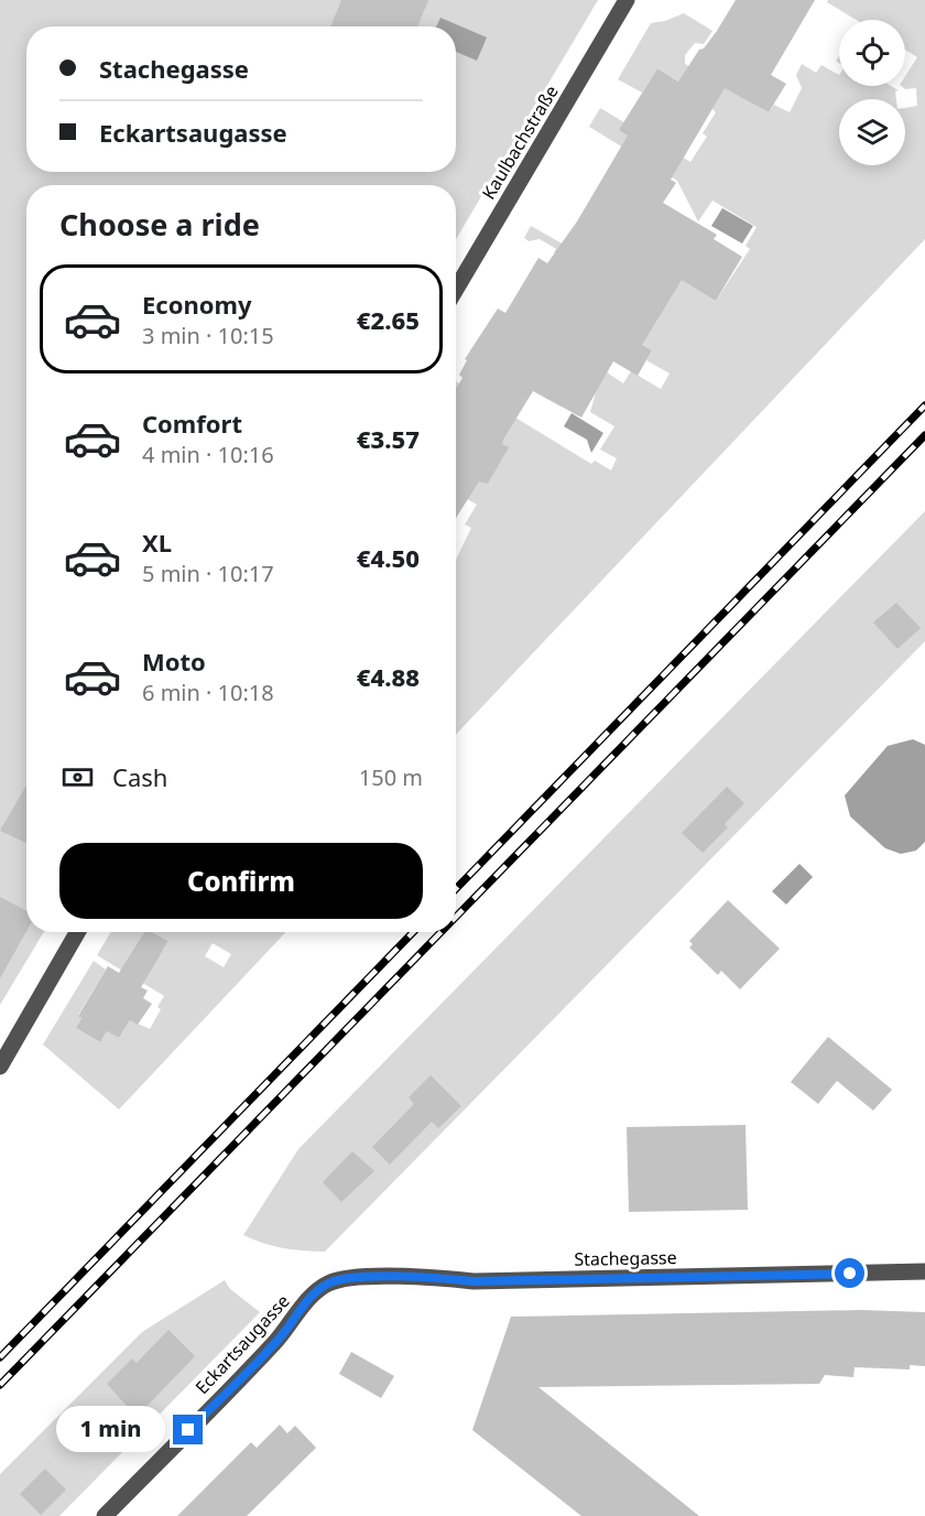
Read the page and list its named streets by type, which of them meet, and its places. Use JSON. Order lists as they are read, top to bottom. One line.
{"streets":{"street":["Kaulbachstraße","Stachegasse","Eckartsaugasse"]},"crossings":[["Stachegasse","Eckartsaugasse"]],"page":{"banner":["Stachegasse","Eckartsaugasse"],"heading":"Choose a ride","list":[{"name":"Economy","note":"3 min · 10:15","value":"€2.65"},{"name":"Comfort","note":"4 min · 10:16","value":"€3.57"},{"name":"XL","note":"5 min · 10:17","value":"€4.50"},{"name":"Moto","note":"6 min · 10:18","value":"€4.88"}],"pay":["Cash","150 m"],"buttons":"Confirm","bubble":"1 min"}}
